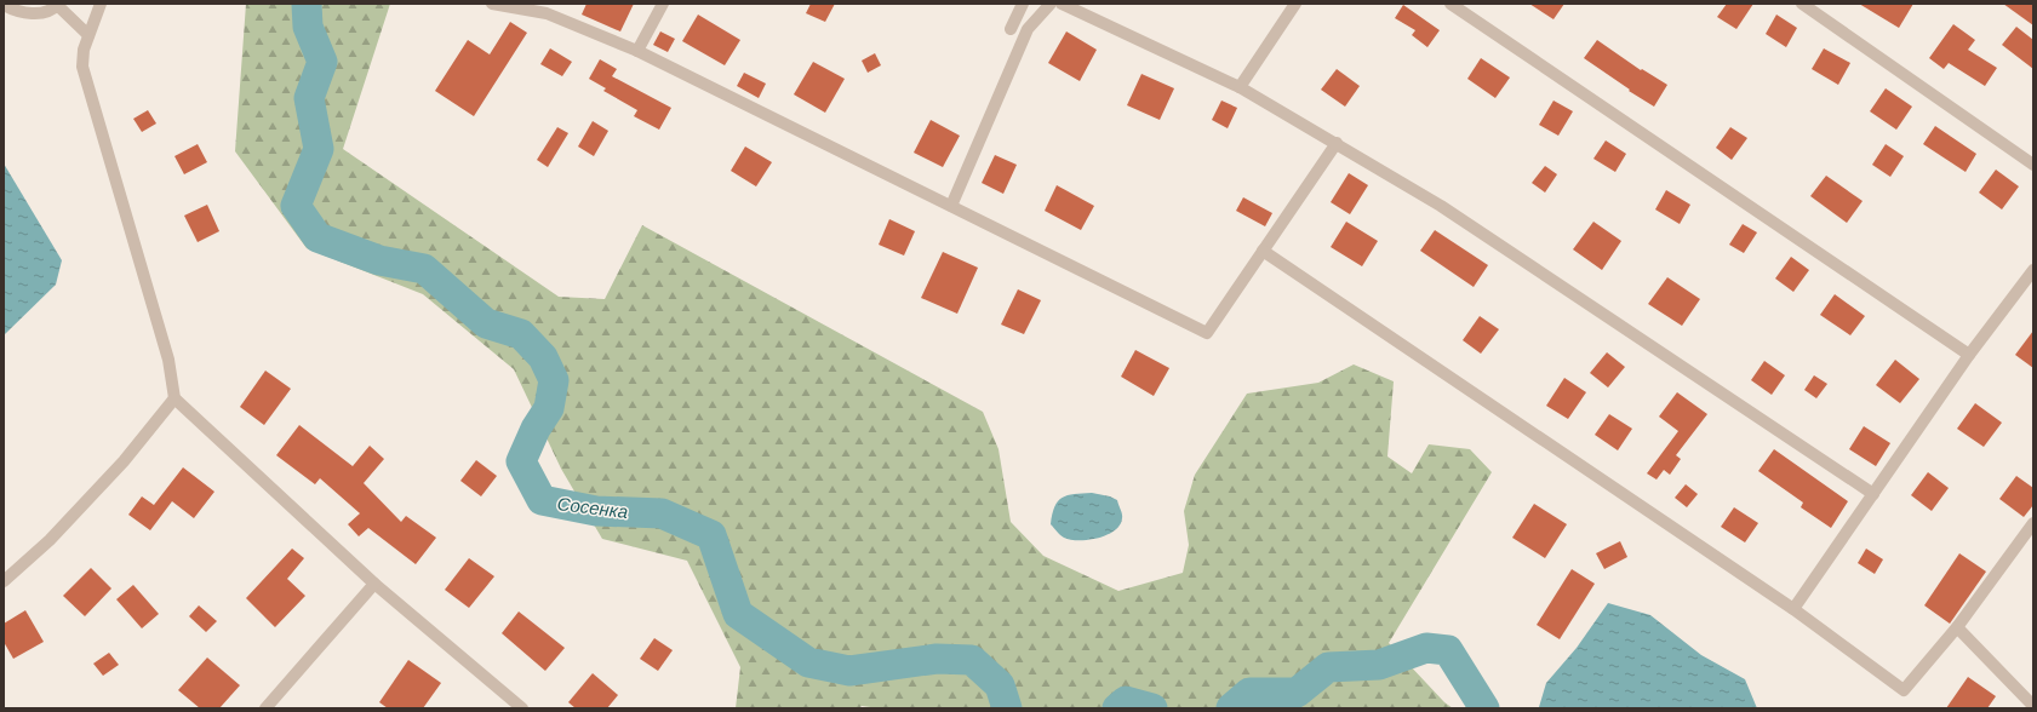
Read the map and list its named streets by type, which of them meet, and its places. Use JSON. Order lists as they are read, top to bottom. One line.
{"water":["Сосенка"]}
